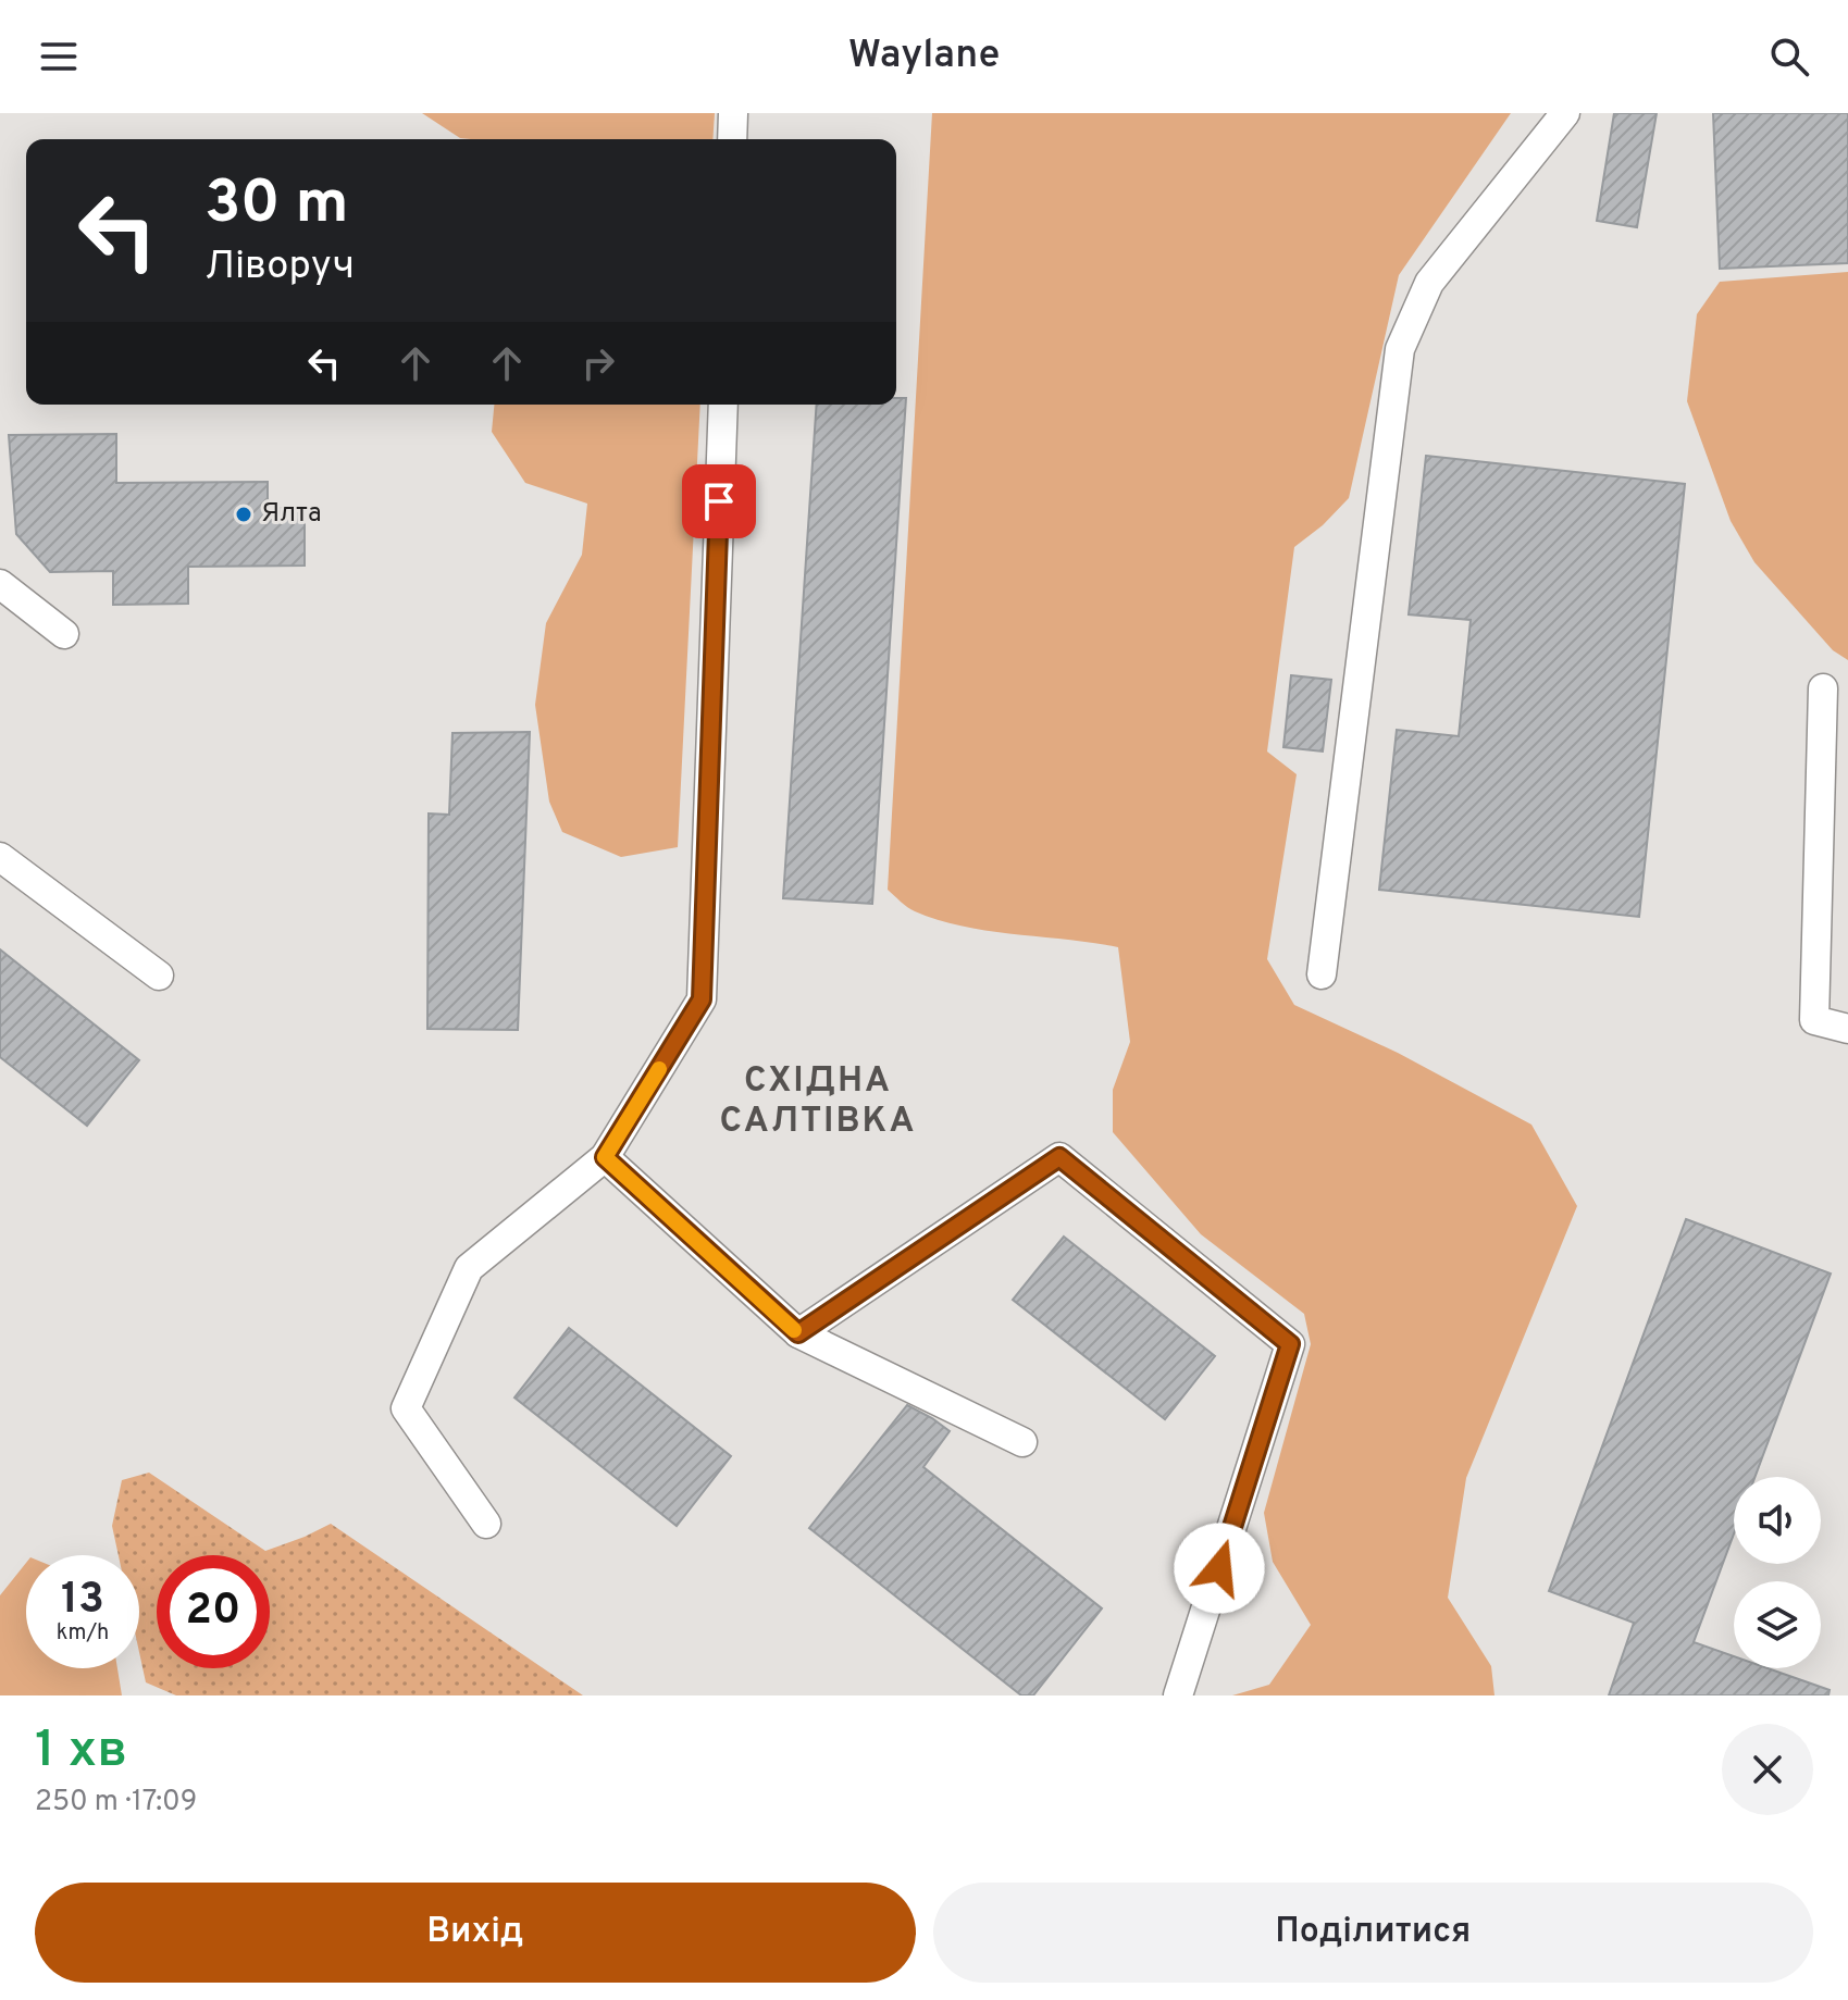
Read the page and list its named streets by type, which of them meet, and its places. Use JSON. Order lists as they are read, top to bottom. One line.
{"districts":["СХІДНА САЛТІВКА"],"places":["Ялта"],"page":{"header":"Waylane","turn":["30 m","Ліворуч"],"speed":"13 km/h","limit":"20","heading":["1 хв","250 m · 17:09"],"buttons":["Вихід","Поділитися"]}}
